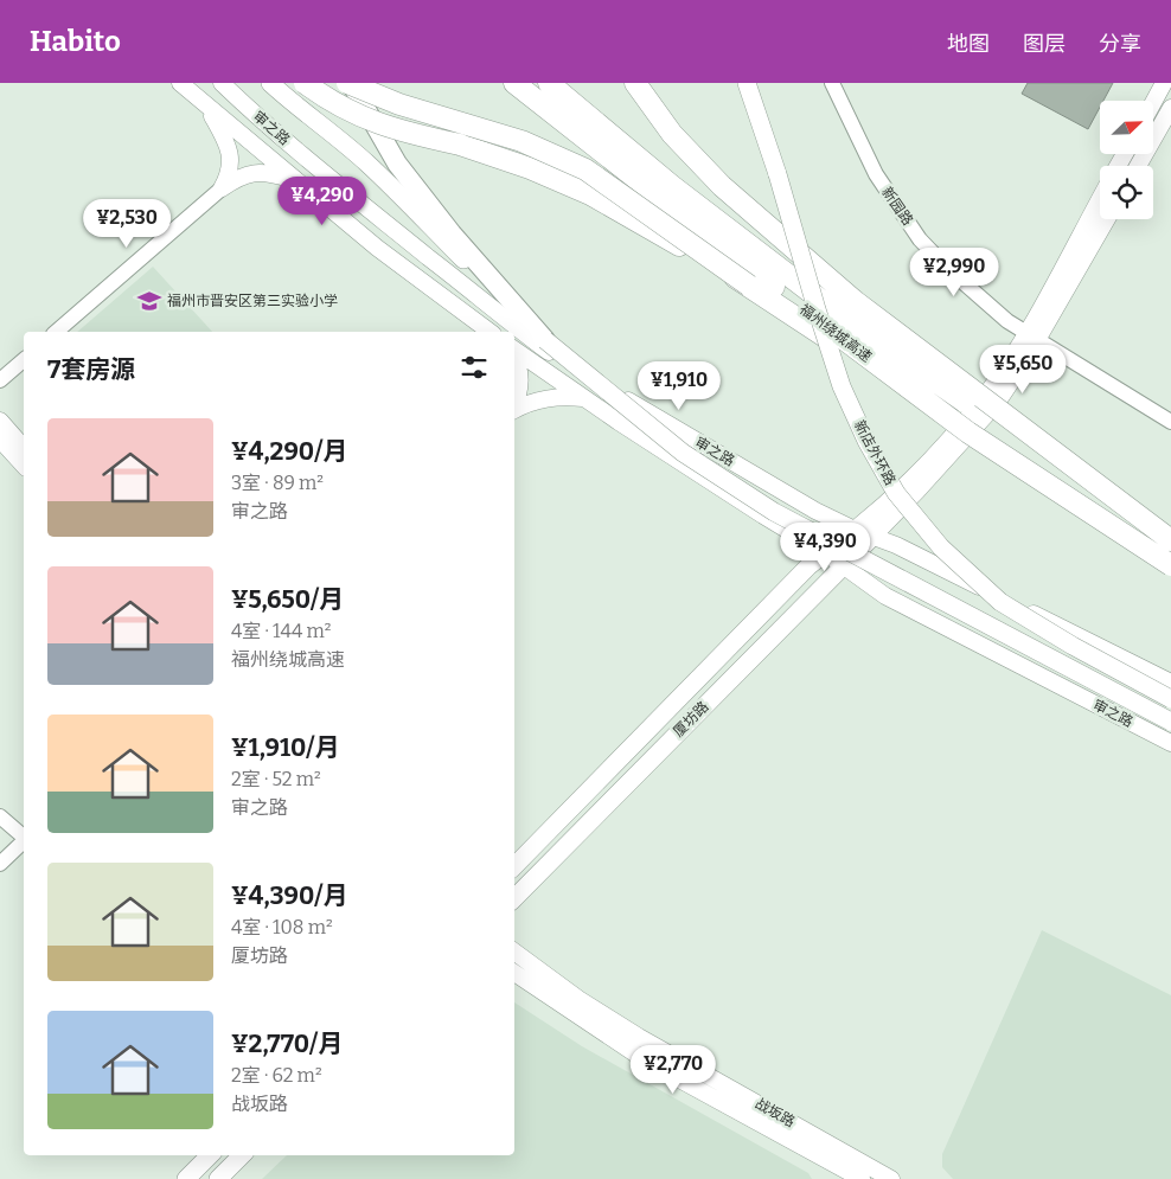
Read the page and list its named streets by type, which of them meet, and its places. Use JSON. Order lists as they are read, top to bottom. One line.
{"streets":{"highway":["福州绕城高速"],"main road":["审之路","新店外环路","厦坊路","战坂路"],"street":["新园路"]},"crossings":[["审之路","厦坊路"]],"places":{"school or university":["福州市晋安区第三实验小学"]},"north":"top right","page":{"header":"Habito","nav":["地图","图层","分享"],"price":["¥4,290","¥2,530","¥2,990","¥5,650","¥1,910","¥4,390","¥2,770"],"heading":"7套房源","list":[{"name":"¥4,290/月","note":"3室 · 89 m² · 审之路"},{"name":"¥5,650/月","note":"4室 · 144 m² · 福州绕城高速"},{"name":"¥1,910/月","note":"2室 · 52 m² · 审之路"},{"name":"¥4,390/月","note":"4室 · 108 m² · 厦坊路"},{"name":"¥2,770/月","note":"2室 · 62 m² · 战坂路"}]}}
